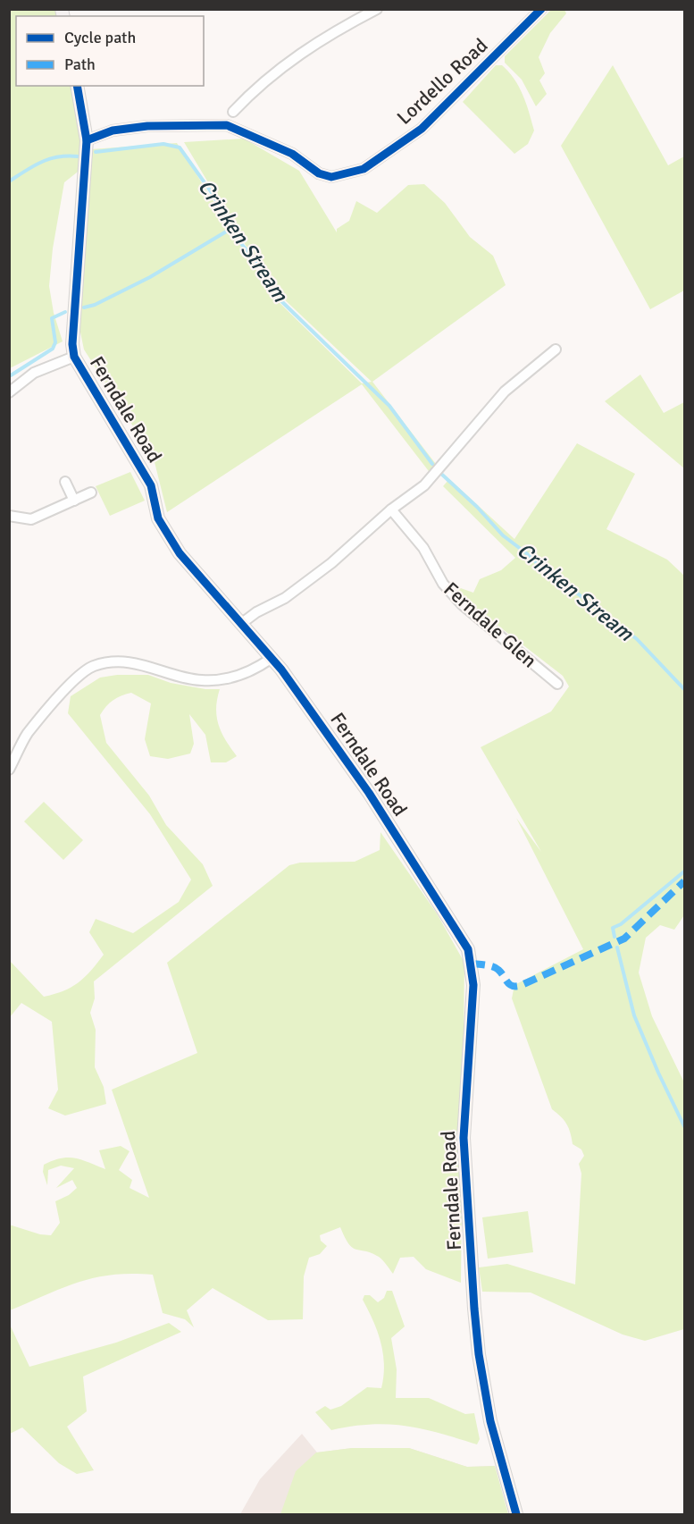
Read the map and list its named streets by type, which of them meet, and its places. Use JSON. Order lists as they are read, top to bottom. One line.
{"streets":{"street":["Lordello Road","Ferndale Road","Ferndale Glen"]},"crossings":[["Lordello Road","Ferndale Road"]],"water":["Crinken Stream"],"legend":["Cycle path","Path"]}
